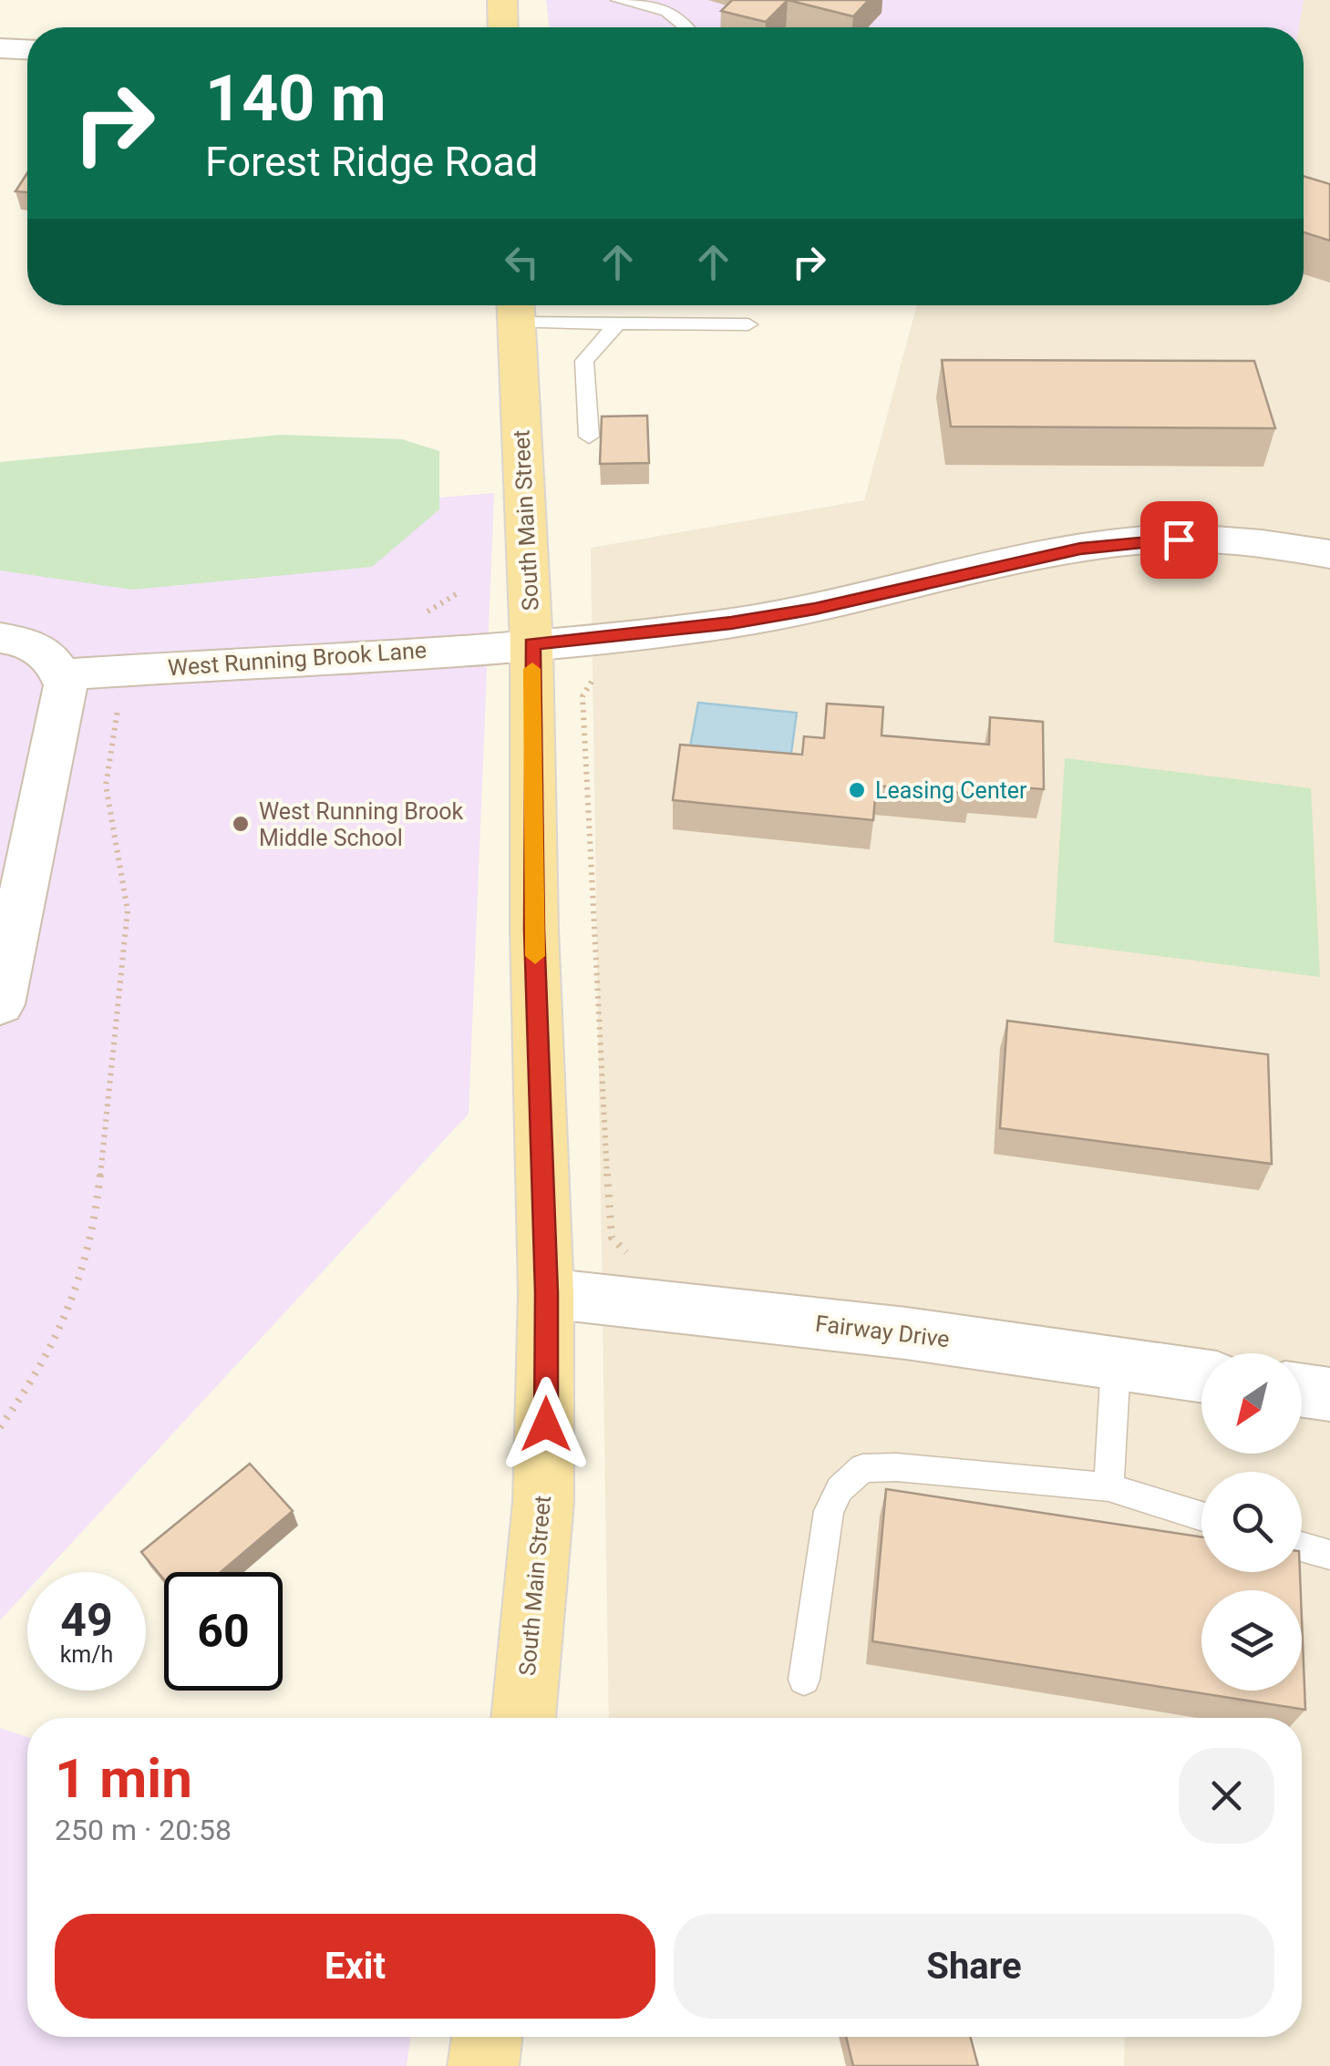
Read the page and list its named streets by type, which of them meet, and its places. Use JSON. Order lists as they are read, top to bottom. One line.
{"streets":{"main road":["South Main Street"],"street":["West Running Brook Lane","Fairway Drive"]},"crossings":[["South Main Street","West Running Brook Lane"],["South Main Street","Fairway Drive"]],"places":["Leasing Center","West Running Brook Middle School"],"north":"bottom left","page":{"turn":["140 m","Forest Ridge Road"],"speed":"49 km/h","limit":"60","heading":["1 min","250 m · 20:58"],"buttons":["Exit","Share"]}}
